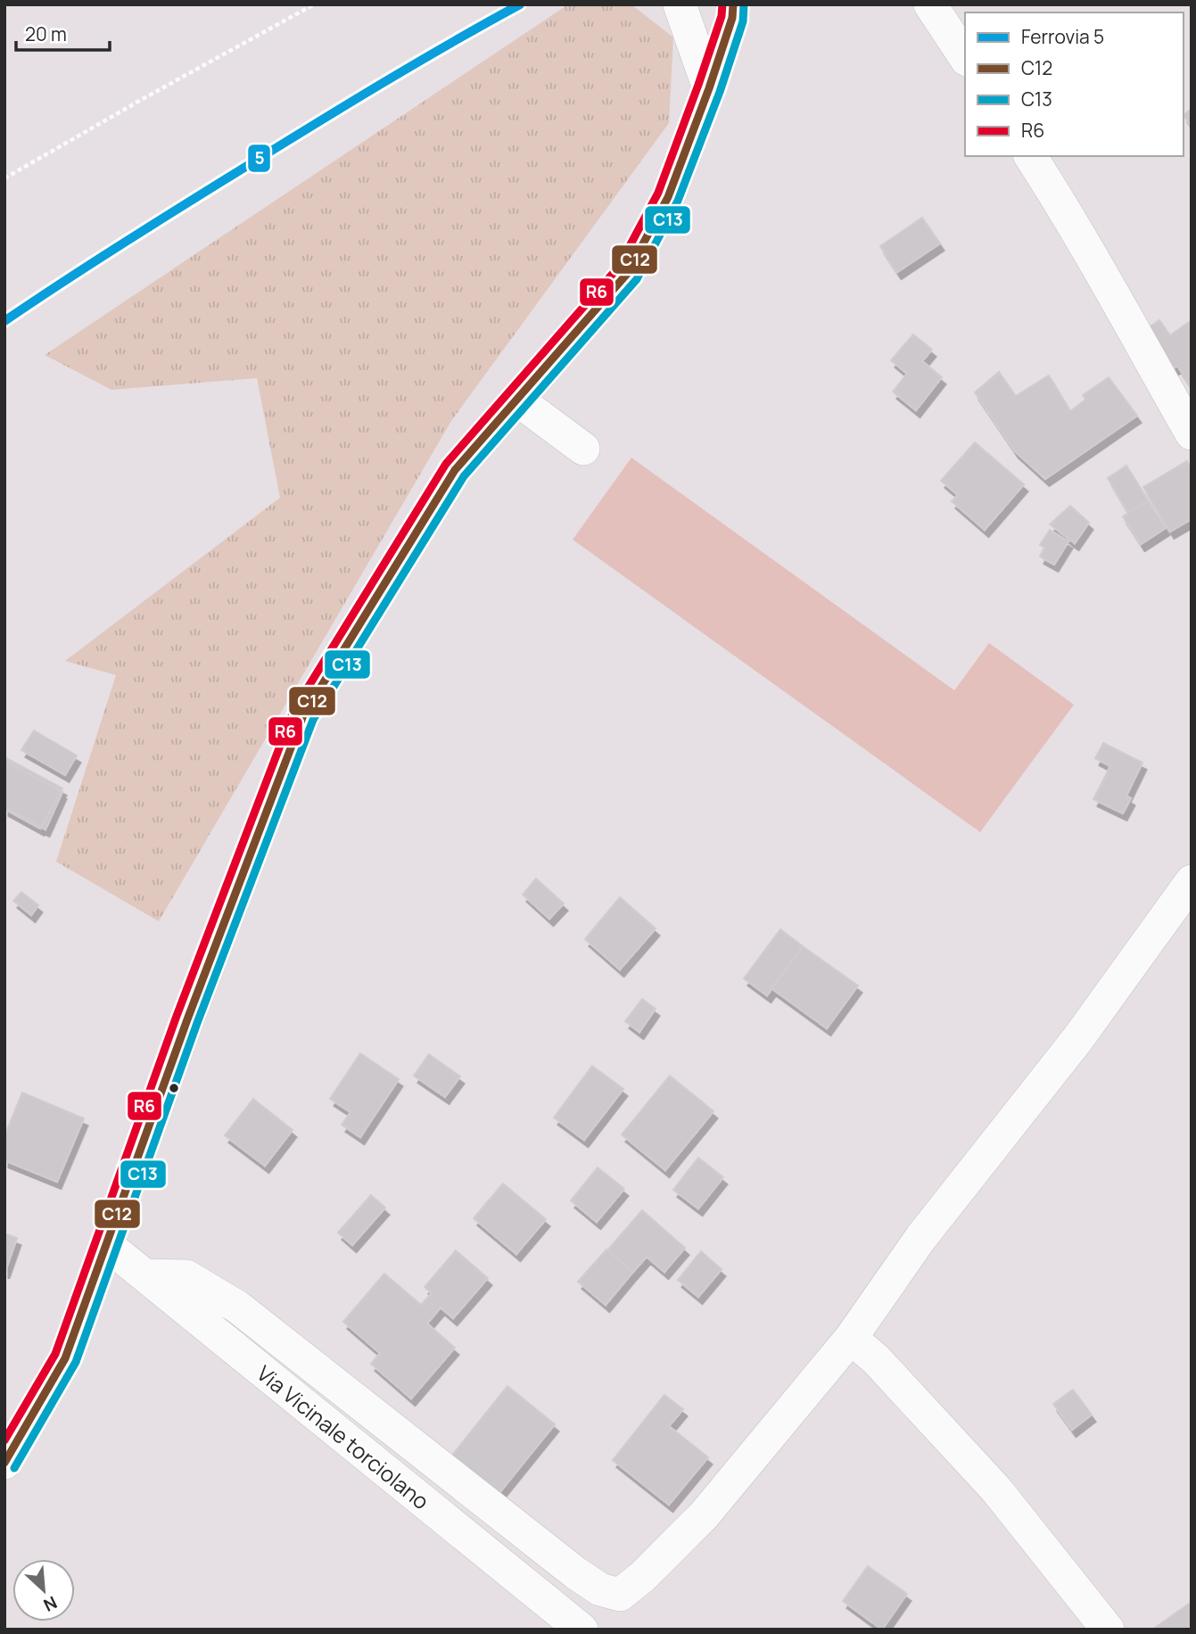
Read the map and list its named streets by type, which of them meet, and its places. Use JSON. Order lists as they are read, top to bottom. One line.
{"streets":{"street":["Via Vicinale torciolano"]},"lines":["rail line 5","transit line C12","transit line R6","transit line C13"],"legend":["Ferrovia 5","C12","C13","R6"],"scale_bar":"20 m","north":"bottom right"}
